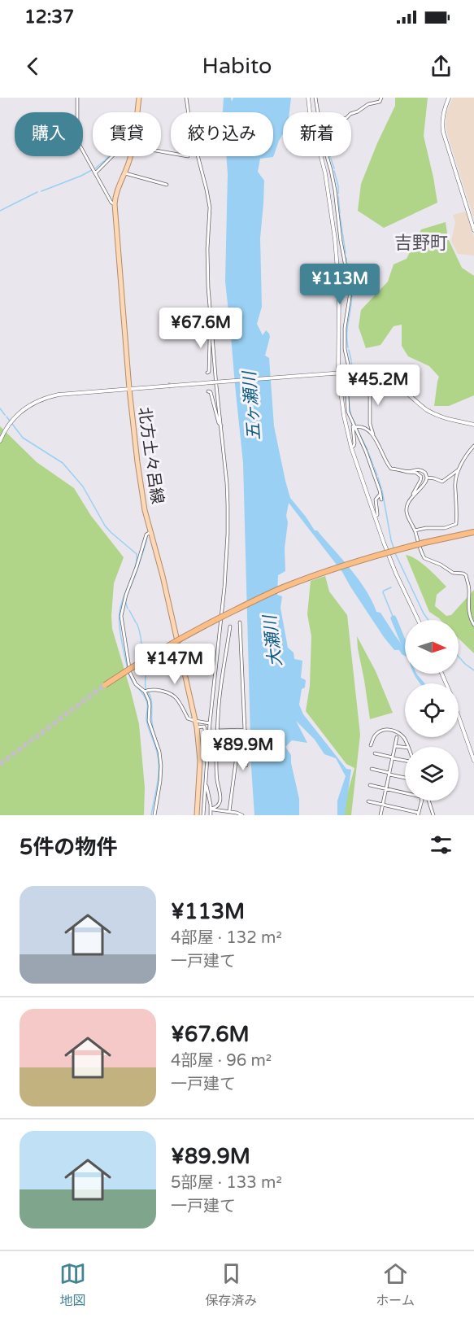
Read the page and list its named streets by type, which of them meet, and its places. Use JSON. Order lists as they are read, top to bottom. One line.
{"streets":{"main road":["北方土々呂線"]},"districts":["吉野町"],"water":["五ヶ瀬川","大瀬川"],"north":"right","page":{"status":"12:37","header":"Habito","chip":["購入","賃貸","絞り込み","新着"],"price":["¥113M","¥67.6M","¥45.2M","¥147M","¥89.9M"],"heading":"5件の物件","list":[{"name":"¥113M","note":"4部屋 · 132 m² · 一戸建て"},{"name":"¥67.6M","note":"4部屋 · 96 m² · 一戸建て"},{"name":"¥89.9M","note":"5部屋 · 133 m² · 一戸建て"}],"tabs":["地図","保存済み","ホーム"]}}
